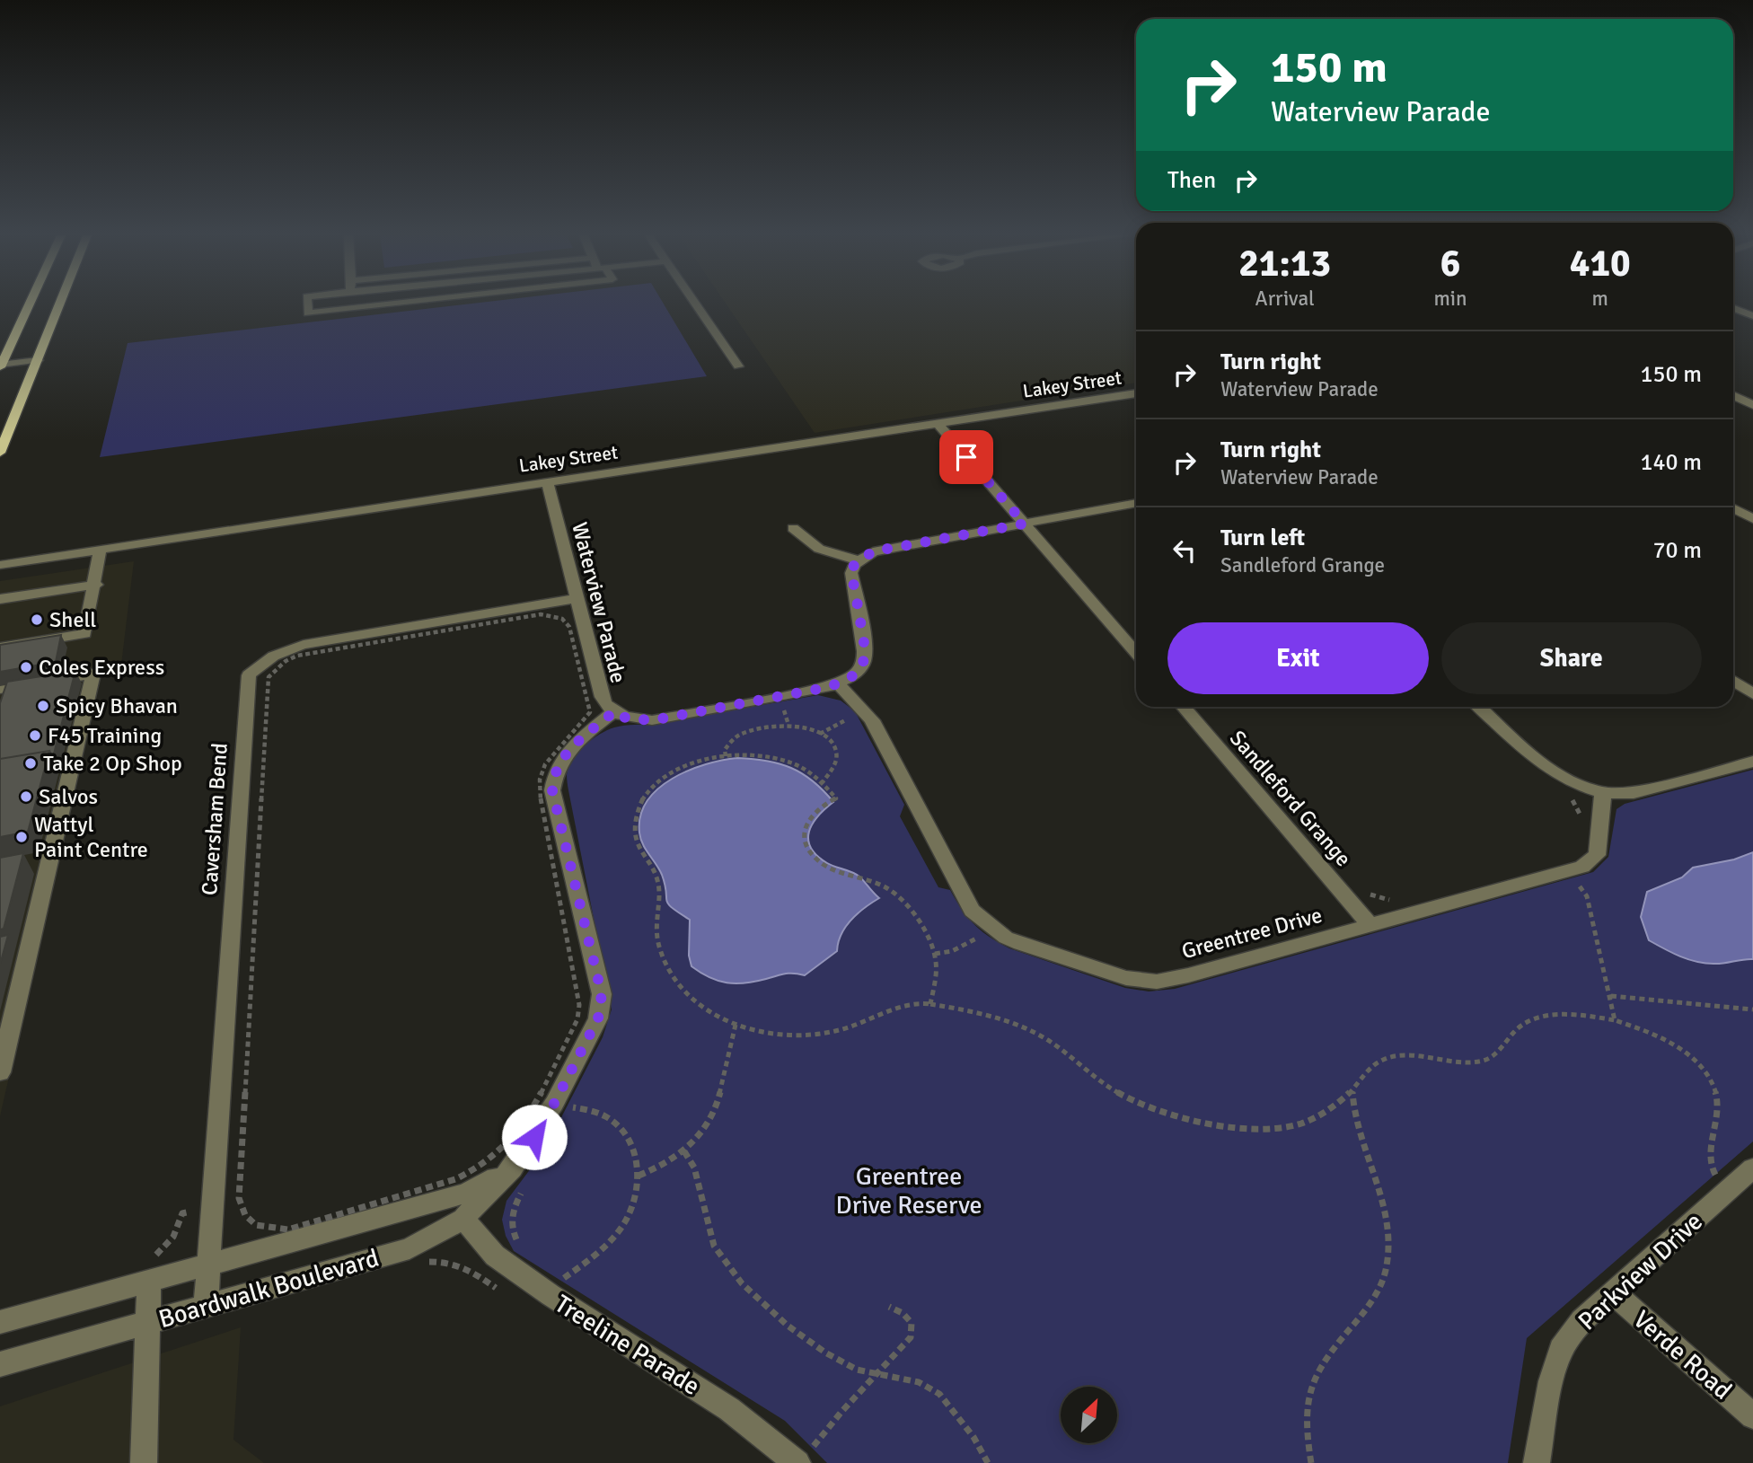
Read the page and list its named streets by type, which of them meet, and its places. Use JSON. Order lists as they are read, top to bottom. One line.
{"streets":{"street":["Lakey Street","Waterview Parade","Sandleford Grange","Caversham Bend","Greentree Drive","Parkview Drive","Boardwalk Boulevard","Treeline Parade","Verde Road"]},"crossings":[["Lakey Street","Waterview Parade"],["Waterview Parade","Caversham Bend"],["Waterview Parade","Greentree Drive"],["Waterview Parade","Boardwalk Boulevard"],["Sandleford Grange","Greentree Drive"],["Caversham Bend","Boardwalk Boulevard"],["Parkview Drive","Verde Road"],["Boardwalk Boulevard","Treeline Parade"]],"parks":["Greentree Drive Reserve"],"places":["Shell","Coles Express","Spicy Bhavan","F45 Training","Take 2 Op Shop","Salvos","Wattyl Paint Centre"],"north":"top right","page":{"turn":["150 m","Waterview Parade"],"then":"Then","eta":["21:13","Arrival","6","min","410","m"],"list":[{"name":"Turn right","note":"Waterview Parade","value":"150 m"},{"name":"Turn right","note":"Waterview Parade","value":"140 m"},{"name":"Turn left","note":"Sandleford Grange","value":"70 m"}],"buttons":["Exit","Share"]}}
